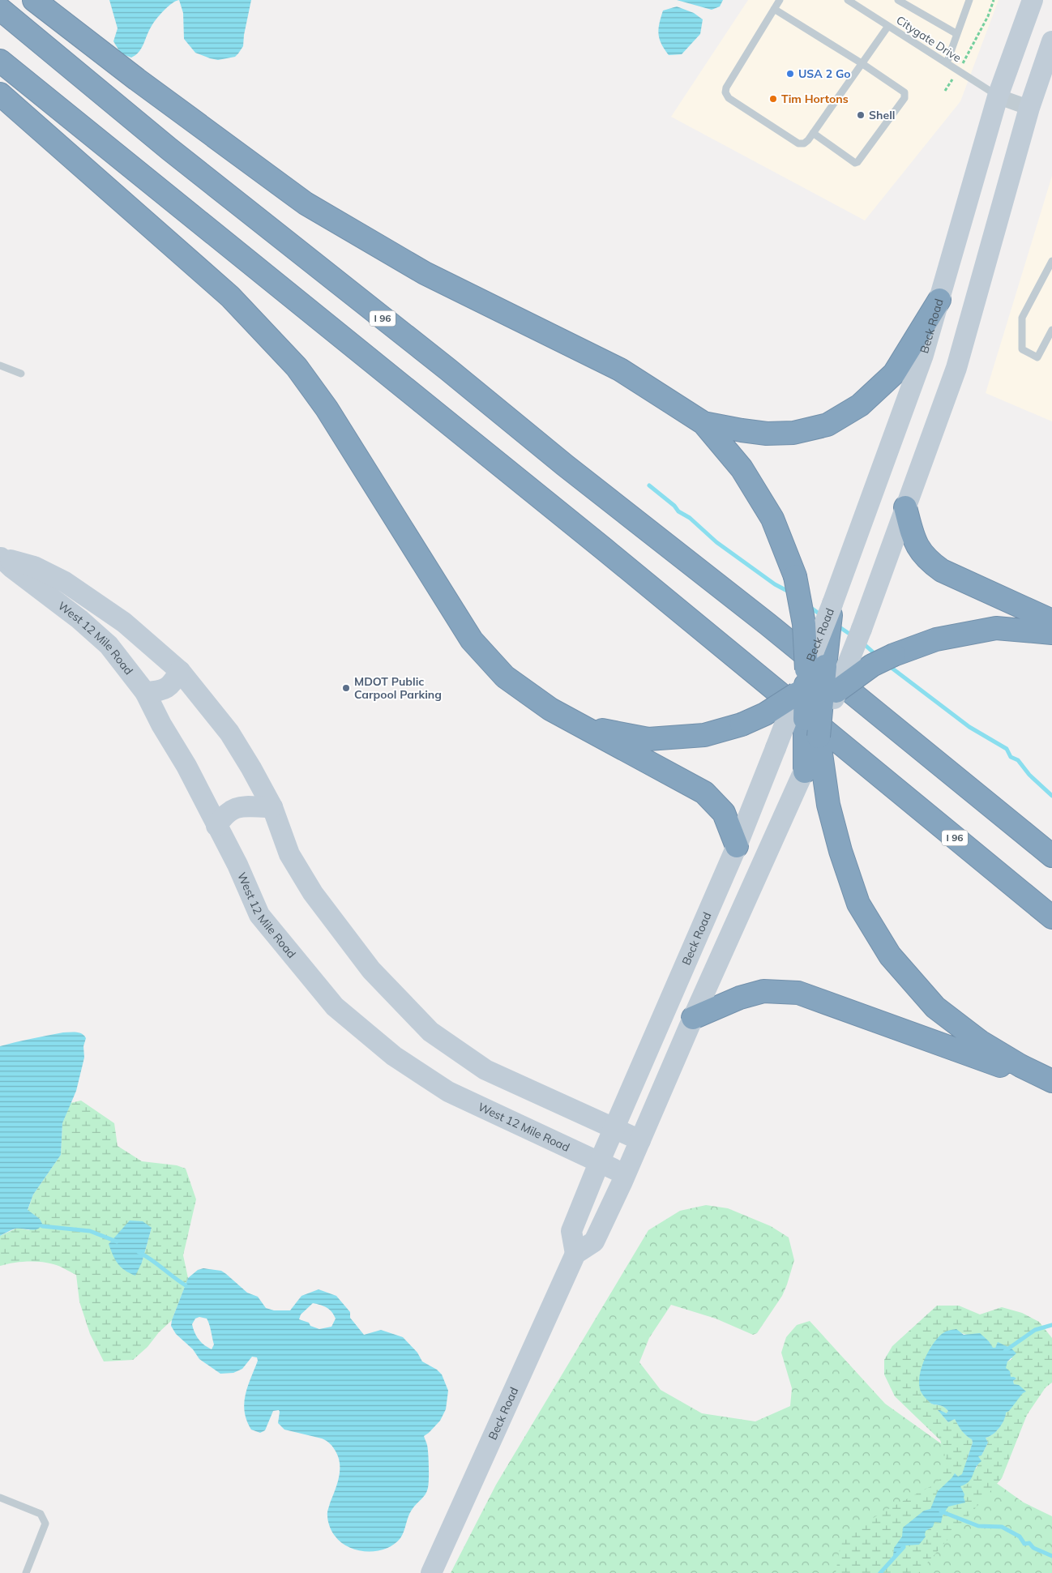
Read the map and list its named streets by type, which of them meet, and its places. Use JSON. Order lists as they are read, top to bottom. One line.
{"streets":{"highway":["I 96"],"main road":["Beck Road","West 12 Mile Road"],"lane":["Citygate Drive"]},"crossings":[["Citygate Drive","Beck Road"],["Beck Road","West 12 Mile Road"]],"places":["USA 2 Go","Tim Hortons","Shell","MDOT Public Carpool Parking"]}
